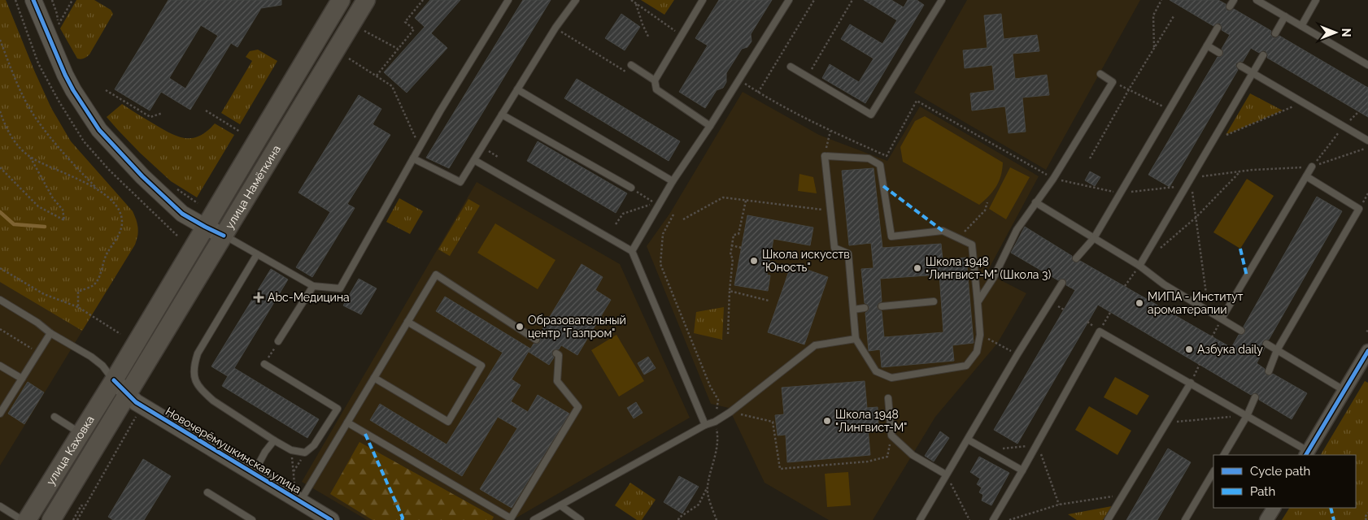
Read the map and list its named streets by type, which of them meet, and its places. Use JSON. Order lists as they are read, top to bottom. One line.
{"streets":{"main road":["улица Намёткина","улица Каховка"],"street":["Новочерёмушкинская улица"]},"crossings":[["улица Намёткина","улица Каховка"],["улица Намёткина","Новочерёмушкинская улица"],["улица Каховка","Новочерёмушкинская улица"]],"places":{"other":["Школа искусств \"Юность\"","Школа 1948 \"Лингвист-М\" (Школа 3)","МИПА - Институт ароматерапии","Образовательный центр \"Газпром\"","Азбука daily","Школа 1948 \"Лингвист-М\""],"health":["Abc-Медицина"]},"legend":["Cycle path","Path"],"north":"right"}
